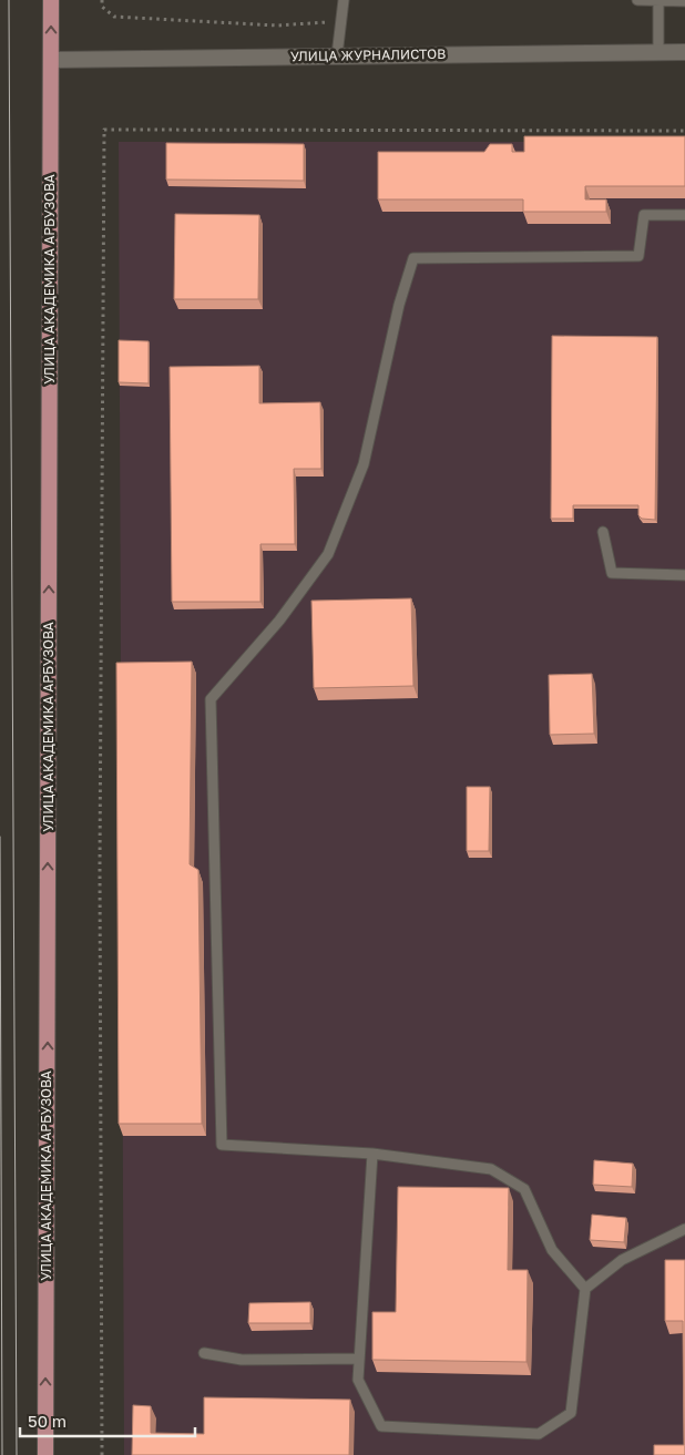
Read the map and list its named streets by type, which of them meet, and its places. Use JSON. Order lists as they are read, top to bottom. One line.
{"streets":{"main road":["УЛИЦА АКАДЕМИКА АРБУЗОВА"],"street":["УЛИЦА ЖУРНАЛИСТОВ"]},"crossings":[["УЛИЦА ЖУРНАЛИСТОВ","УЛИЦА АКАДЕМИКА АРБУЗОВА"]],"one_way":["УЛИЦА АКАДЕМИКА АРБУЗОВА"],"scale_bar":"50 m"}
